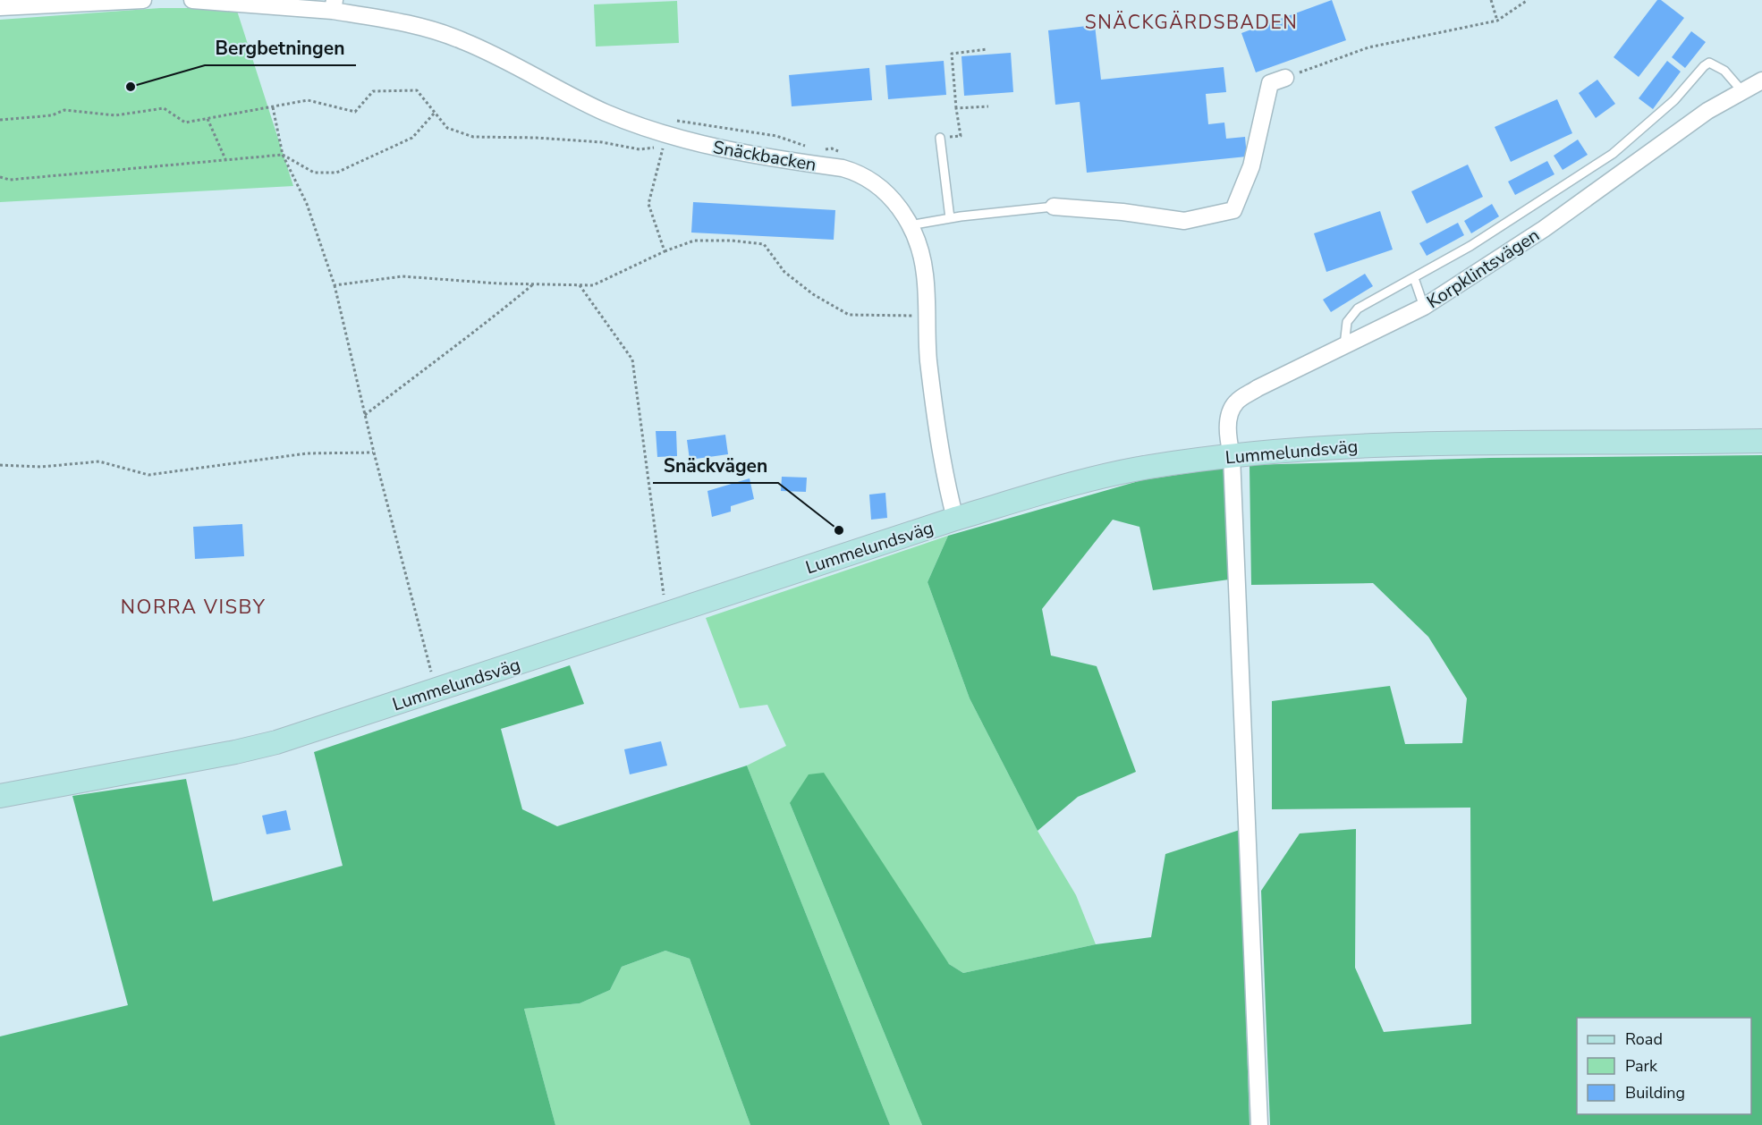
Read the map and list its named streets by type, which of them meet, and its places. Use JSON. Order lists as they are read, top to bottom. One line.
{"streets":{"main road":["Lummelundsväg"],"street":["Snäckbacken","Korpklintsvägen"]},"crossings":[["Snäckbacken","Lummelundsväg"],["Korpklintsvägen","Lummelundsväg"]],"districts":["SNÄCKGÄRDSBADEN","NORRA VISBY"],"places":["Bergbetningen","Snäckvägen"],"legend":["Road","Park","Building"]}
